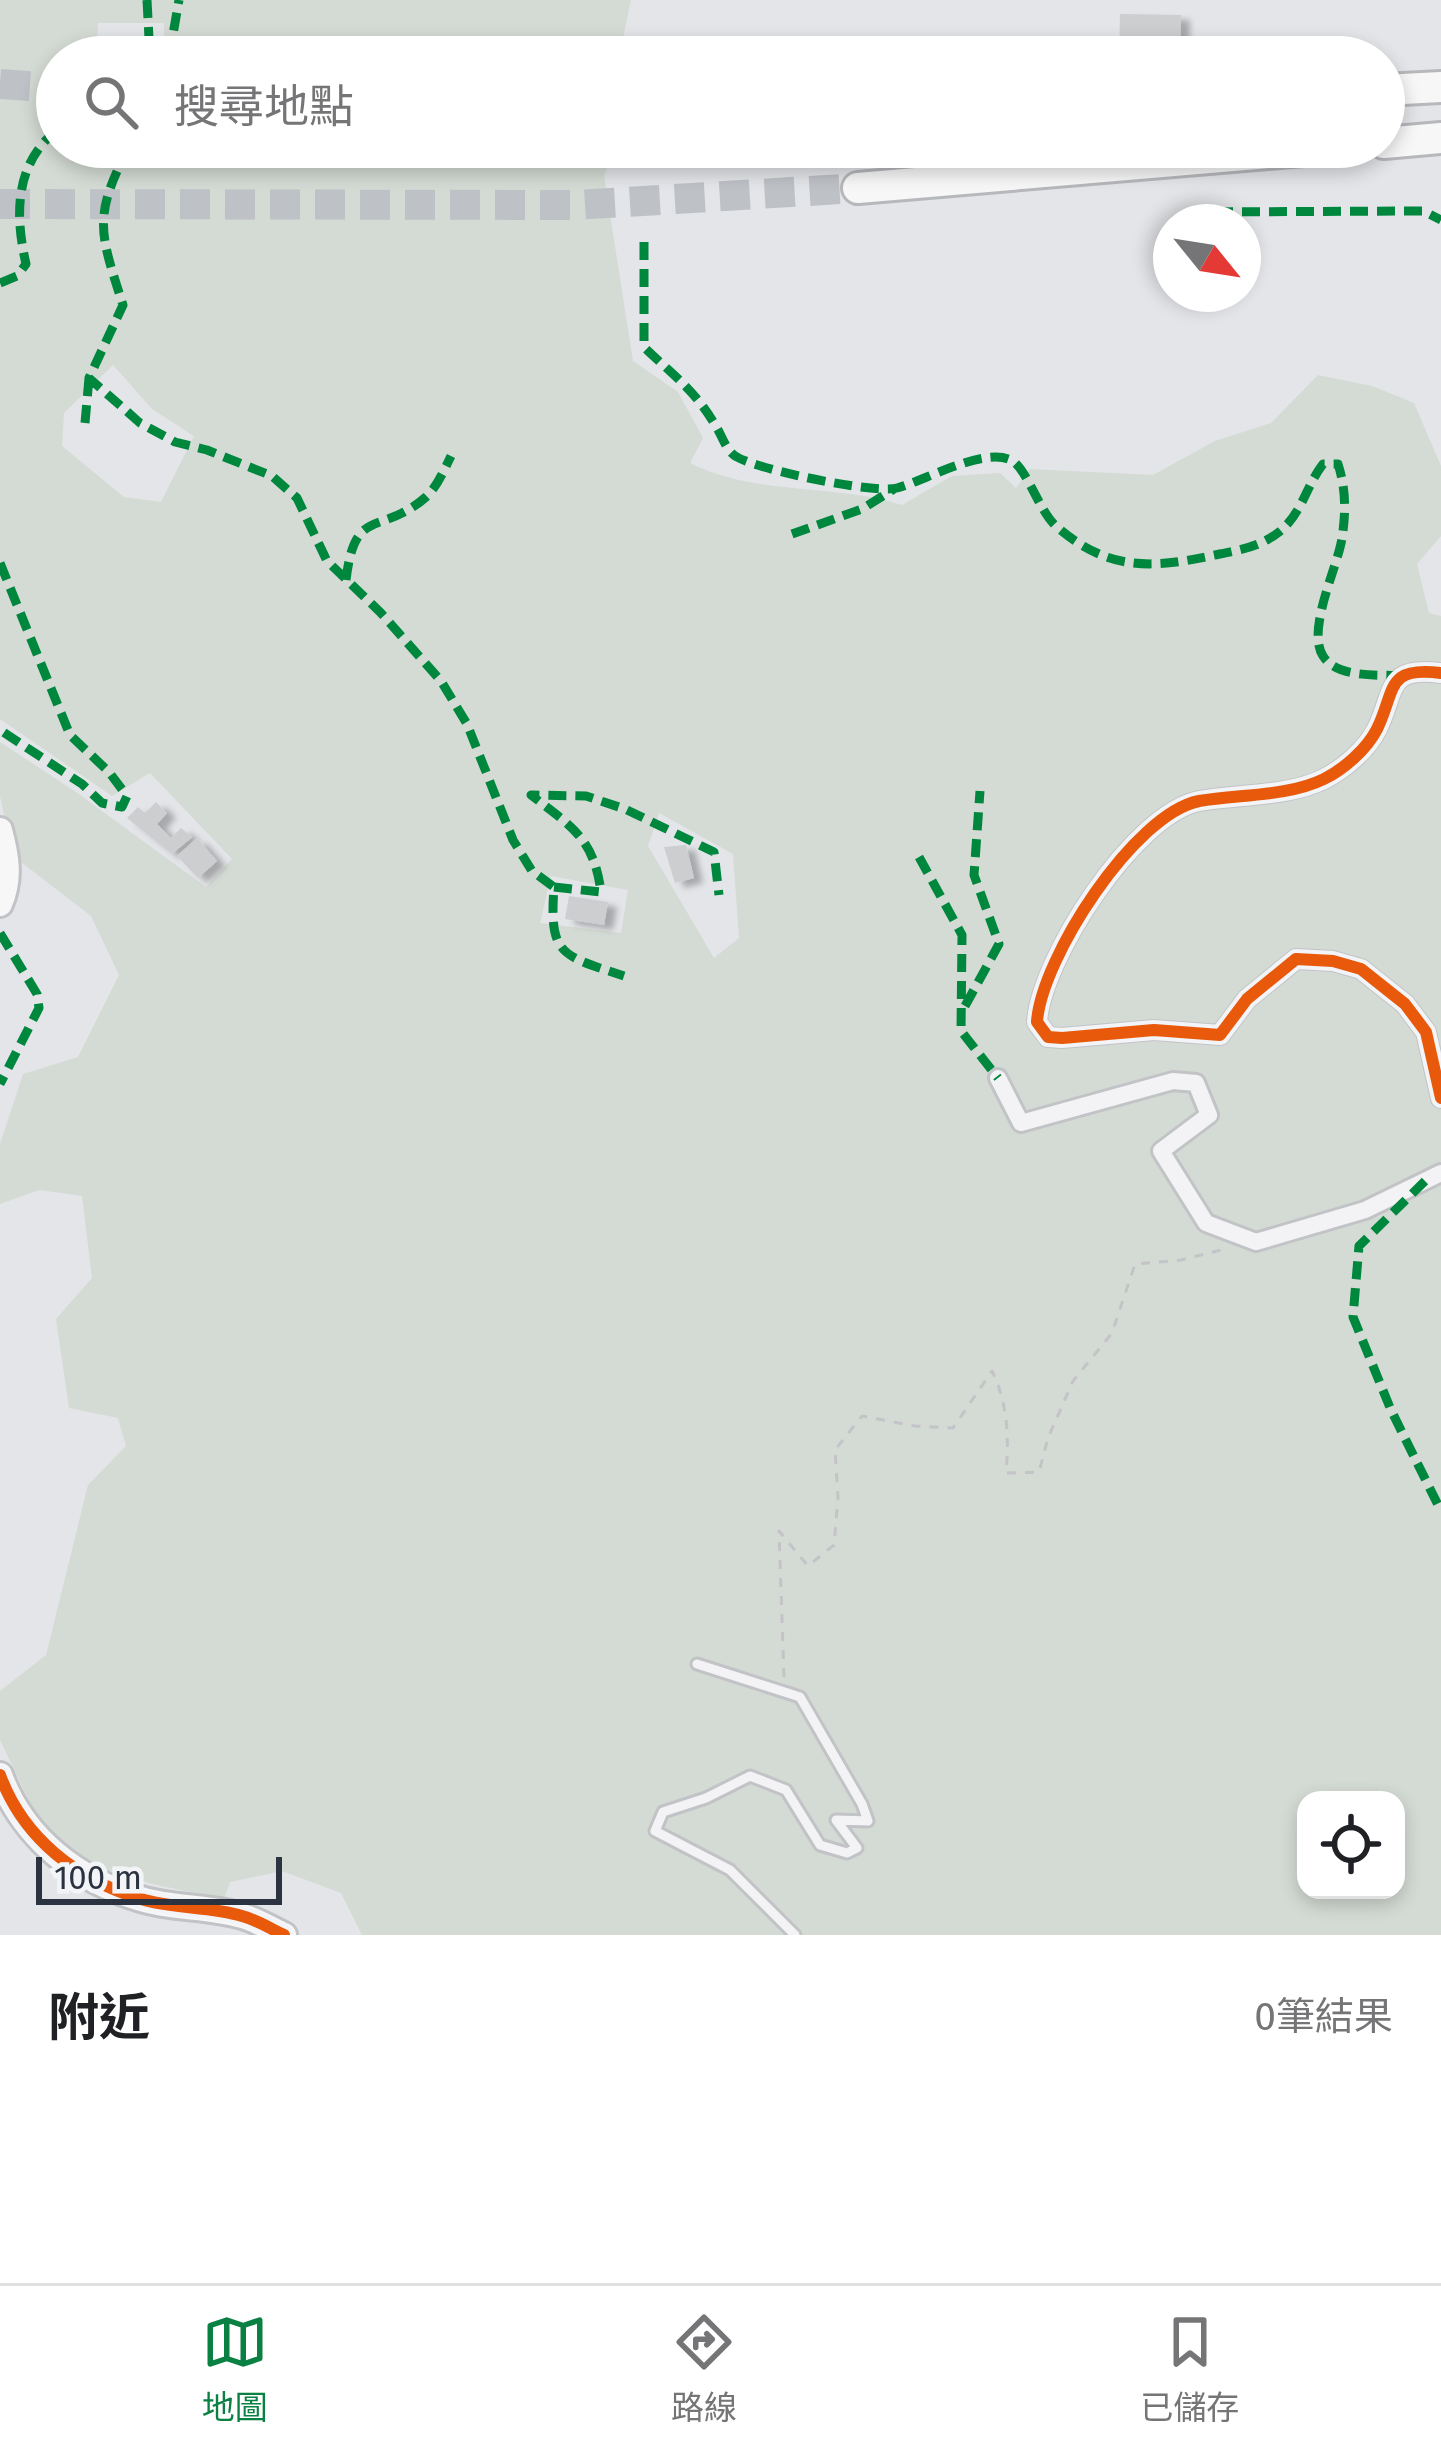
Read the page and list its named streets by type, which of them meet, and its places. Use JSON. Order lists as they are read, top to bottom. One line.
{"scale_bar":"100 m","north":"bottom right","page":{"search":"搜尋地點","scale":"100 m","heading":["附近","0筆結果"],"nav":["地圖","路線","已儲存"]}}
